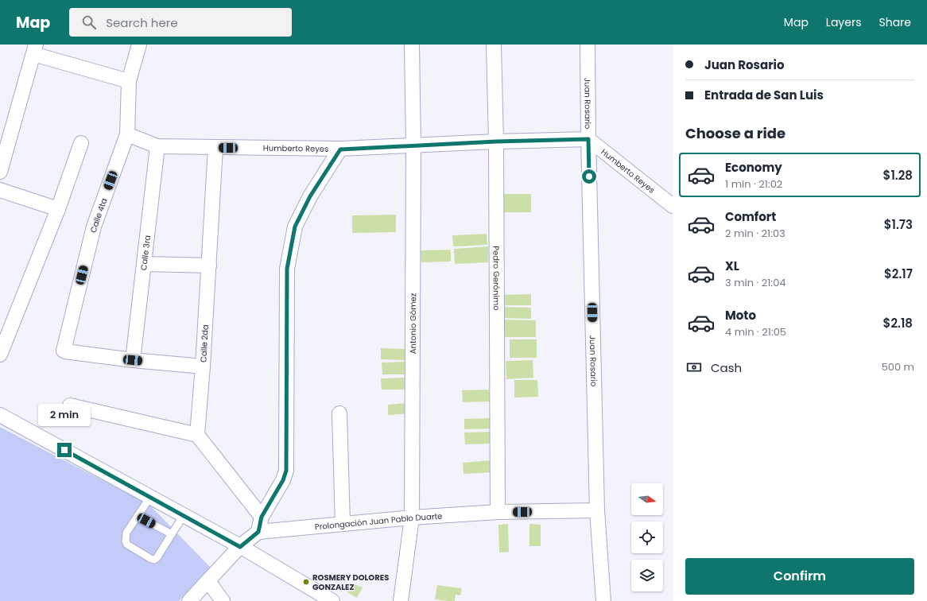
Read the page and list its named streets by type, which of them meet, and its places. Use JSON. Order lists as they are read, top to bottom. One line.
{"streets":{"street":["Juan Rosario","Humberto Reyes","Calle 4ta","Calle 3ra","Pedro Gerónimo","Antonio Gómez","Calle 2da","Prolongación Juan Pablo Duarte"]},"crossings":[["Juan Rosario","Humberto Reyes"],["Juan Rosario","Prolongación Juan Pablo Duarte"],["Humberto Reyes","Calle 4ta"],["Humberto Reyes","Calle 3ra"],["Humberto Reyes","Pedro Gerónimo"],["Humberto Reyes","Antonio Gómez"],["Humberto Reyes","Calle 2da"],["Calle 4ta","Calle 3ra"],["Pedro Gerónimo","Prolongación Juan Pablo Duarte"],["Antonio Gómez","Prolongación Juan Pablo Duarte"]],"places":["ROSMERY DOLORES GONZALEZ"],"north":"right","page":{"header":"Map","search":"Search here","nav":["Map","Layers","Share"],"banner":["Juan Rosario","Entrada de San Luis"],"heading":"Choose a ride","list":[{"name":"Economy","note":"1 min · 21:02","value":"$1.28"},{"name":"Comfort","note":"2 min · 21:03","value":"$1.73"},{"name":"XL","note":"3 min · 21:04","value":"$2.17"},{"name":"Moto","note":"4 min · 21:05","value":"$2.18"}],"pay":["Cash","500 m"],"bubble":"2 min","buttons":"Confirm"}}
